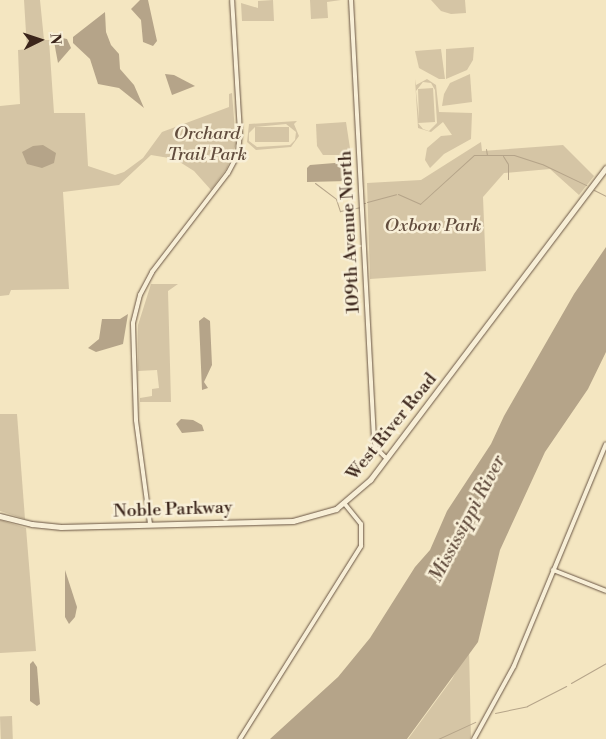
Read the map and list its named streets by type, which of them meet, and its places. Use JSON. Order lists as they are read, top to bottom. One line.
{"streets":{"main road":["West River Road","Noble Parkway"],"street":["109th Avenue North"]},"crossings":[["109th Avenue North","West River Road"],["West River Road","Noble Parkway"]],"water":["Mississippi River"],"parks":["Orchard Trail Park","Oxbow Park"],"north":"right"}
